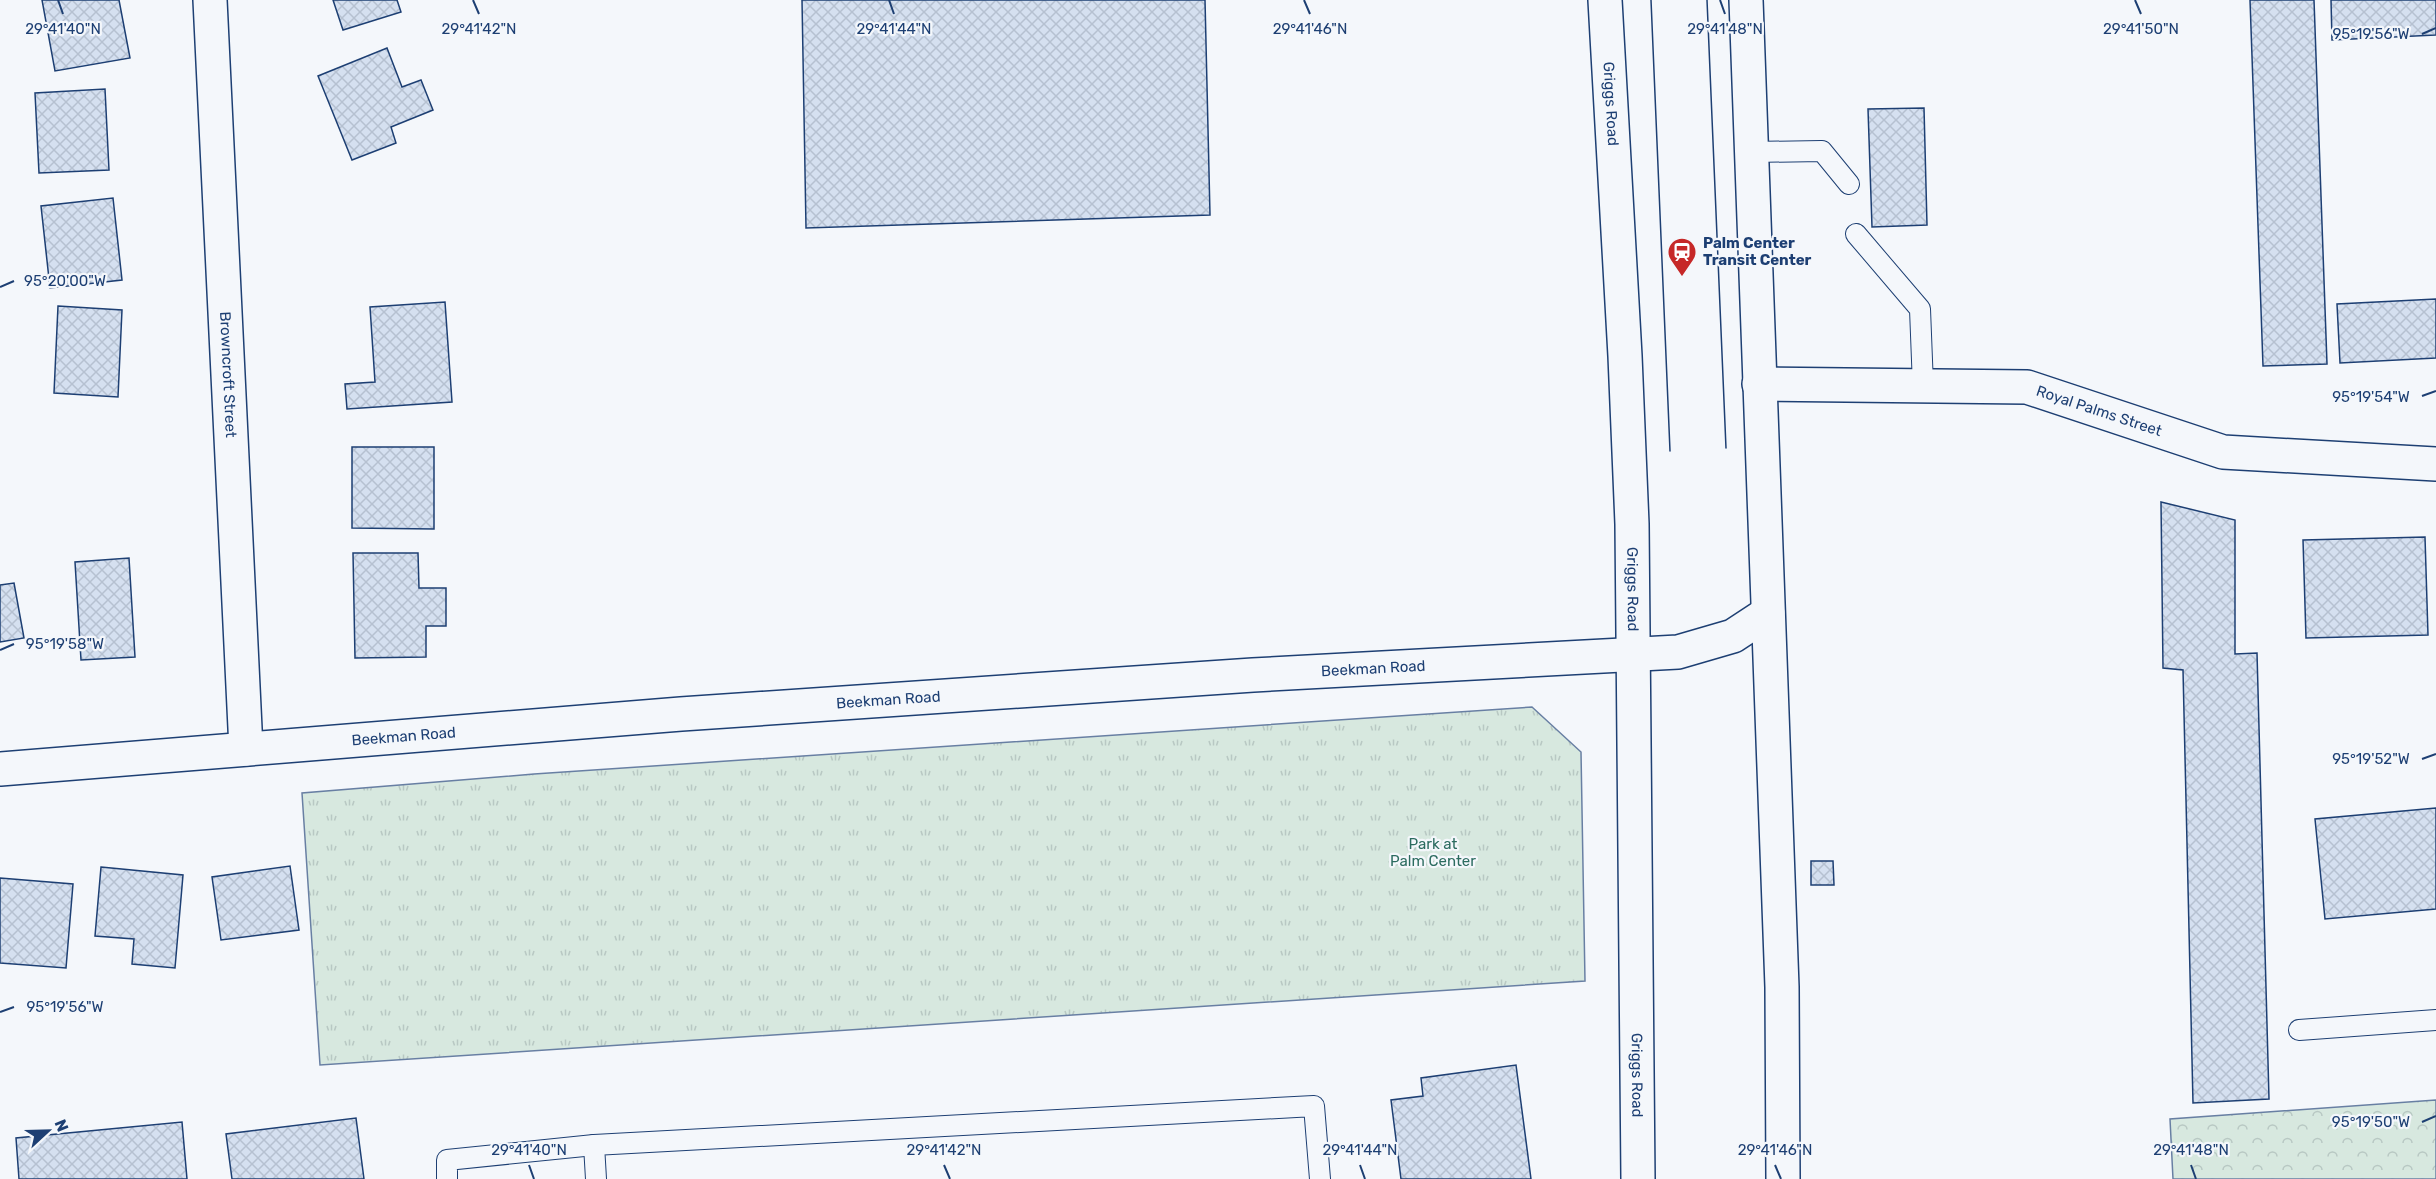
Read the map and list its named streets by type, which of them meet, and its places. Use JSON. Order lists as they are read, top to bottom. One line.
{"streets":{"street":["Griggs Road","Browncroft Street","Royal Palms Street","Beekman Road"]},"crossings":[["Griggs Road","Beekman Road"],["Browncroft Street","Beekman Road"]],"parks":["Park at Palm Center"],"places":{"station":["Palm Center Transit Center"]},"north":"right","coordinates":["29°41'40\"N","29°41'42\"N","29°41'44\"N","29°41'46\"N","29°41'48\"N","29°41'50\"N","95°19'56\"W","95°20'00\"W","95°19'54\"W","95°19'58\"W","95°19'52\"W","95°19'50\"W"]}
